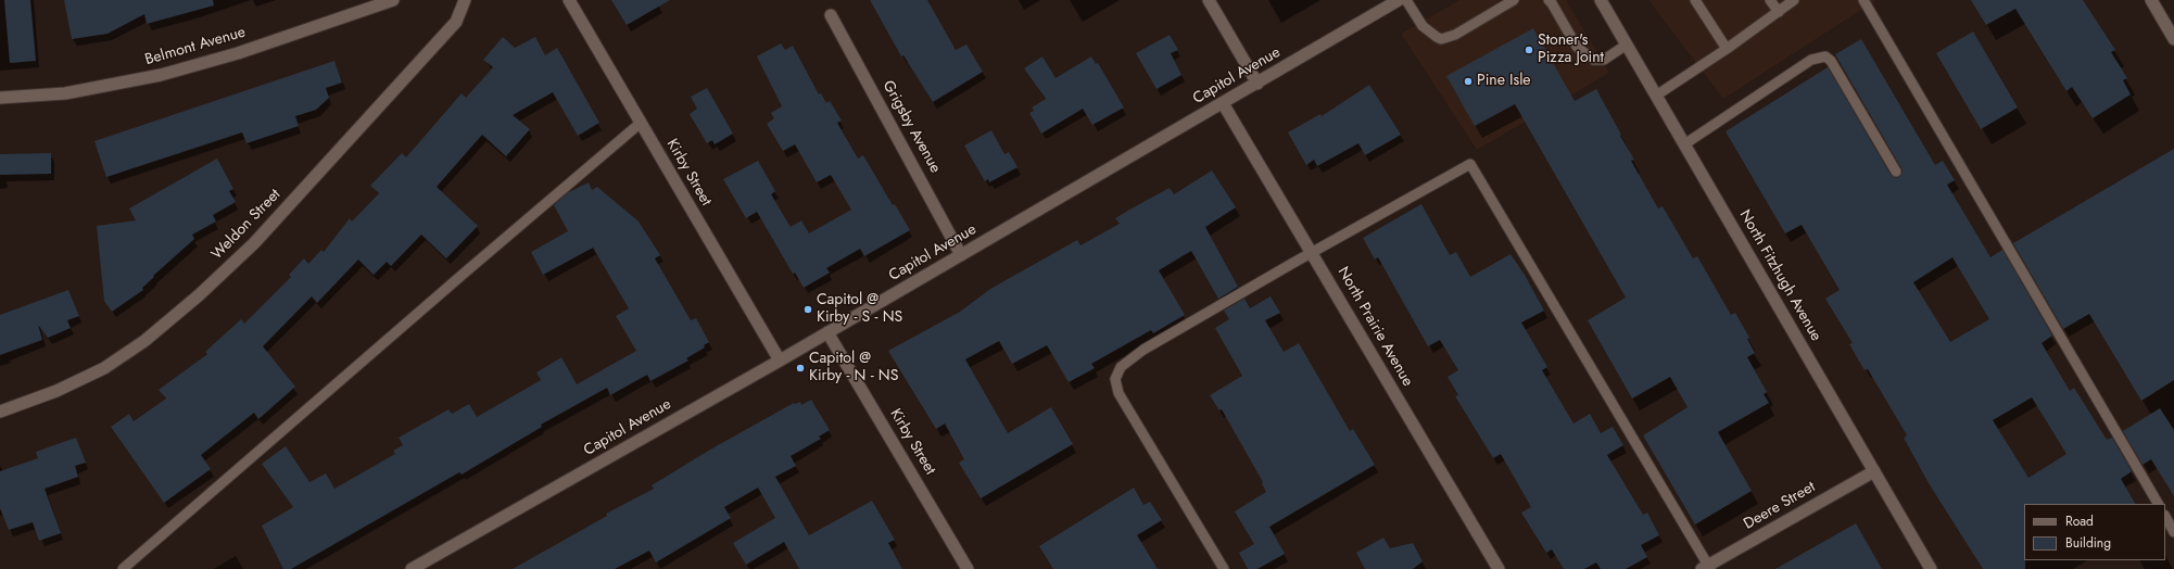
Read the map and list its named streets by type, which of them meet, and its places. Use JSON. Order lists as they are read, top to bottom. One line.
{"streets":{"street":["Belmont Avenue","Capitol Avenue","Grigsby Avenue","Kirby Street","Weldon Street","North Fitzhugh Avenue","North Prairie Avenue","Deere Street"]},"crossings":[["Capitol Avenue","Grigsby Avenue"],["Capitol Avenue","Kirby Street"],["Capitol Avenue","North Prairie Avenue"],["North Fitzhugh Avenue","Deere Street"]],"places":["Stoner's Pizza Joint","Pine Isle","Capitol @ Kirby - S - NS","Capitol @ Kirby - N - NS"],"legend":["Road","Building"]}
